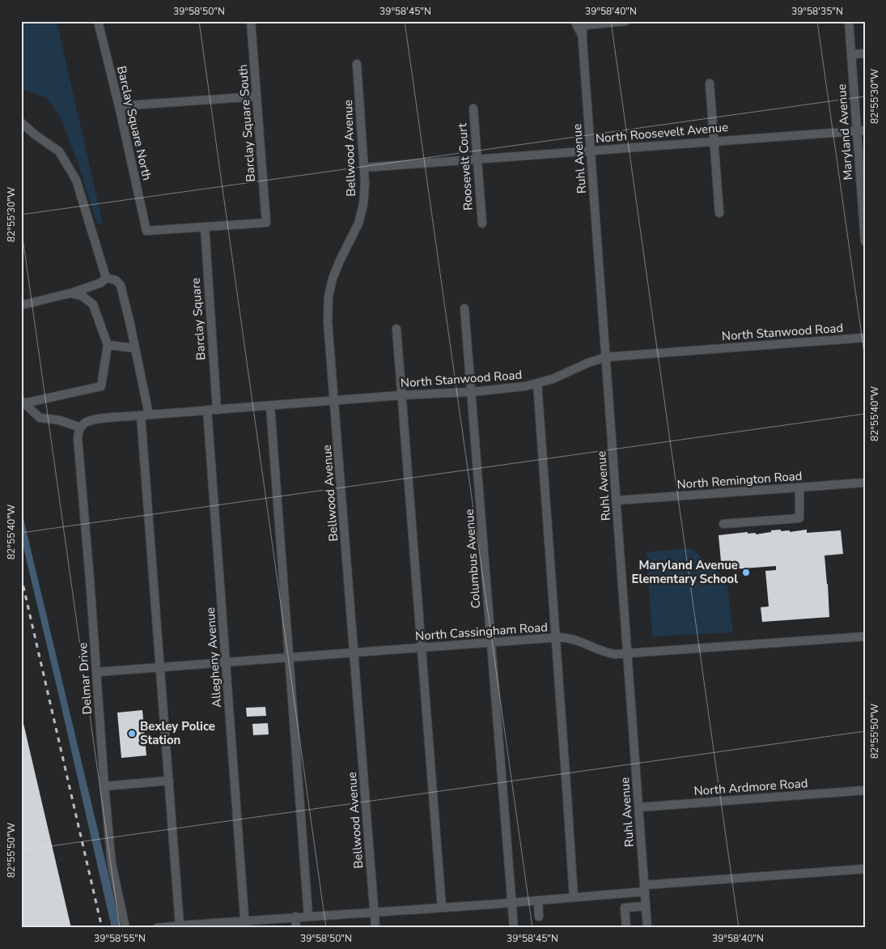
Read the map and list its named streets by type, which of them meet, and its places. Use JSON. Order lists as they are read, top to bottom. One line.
{"streets":{"street":["Barclay Square North","Barclay Square South","Maryland Avenue","North Roosevelt Avenue","Bellwood Avenue","Ruhl Avenue","Roosevelt Court","Barclay Square","North Stanwood Road","North Remington Road","Columbus Avenue","North Cassingham Road","Allegheny Avenue","Delmar Drive","North Ardmore Road"]},"crossings":[["Barclay Square North","Barclay Square South"],["Barclay Square North","Barclay Square"],["Barclay Square South","Barclay Square"],["Maryland Avenue","North Roosevelt Avenue"],["North Roosevelt Avenue","Bellwood Avenue"],["North Roosevelt Avenue","Ruhl Avenue"],["North Roosevelt Avenue","Roosevelt Court"],["Bellwood Avenue","North Stanwood Road"],["Bellwood Avenue","North Cassingham Road"],["Ruhl Avenue","North Stanwood Road"],["Ruhl Avenue","North Remington Road"],["Ruhl Avenue","North Cassingham Road"],["Ruhl Avenue","North Ardmore Road"],["Barclay Square","North Stanwood Road"],["North Stanwood Road","Columbus Avenue"],["North Stanwood Road","Allegheny Avenue"],["North Stanwood Road","Delmar Drive"],["Columbus Avenue","North Cassingham Road"],["North Cassingham Road","Allegheny Avenue"],["North Cassingham Road","Delmar Drive"]],"places":["Maryland Avenue Elementary School","Bexley Police Station"],"coordinates":["39°58'50\"N","39°58'45\"N","39°58'40\"N","39°58'35\"N","82°55'30\"W","82°55'40\"W","82°55'50\"W","39°58'55\"N"]}
